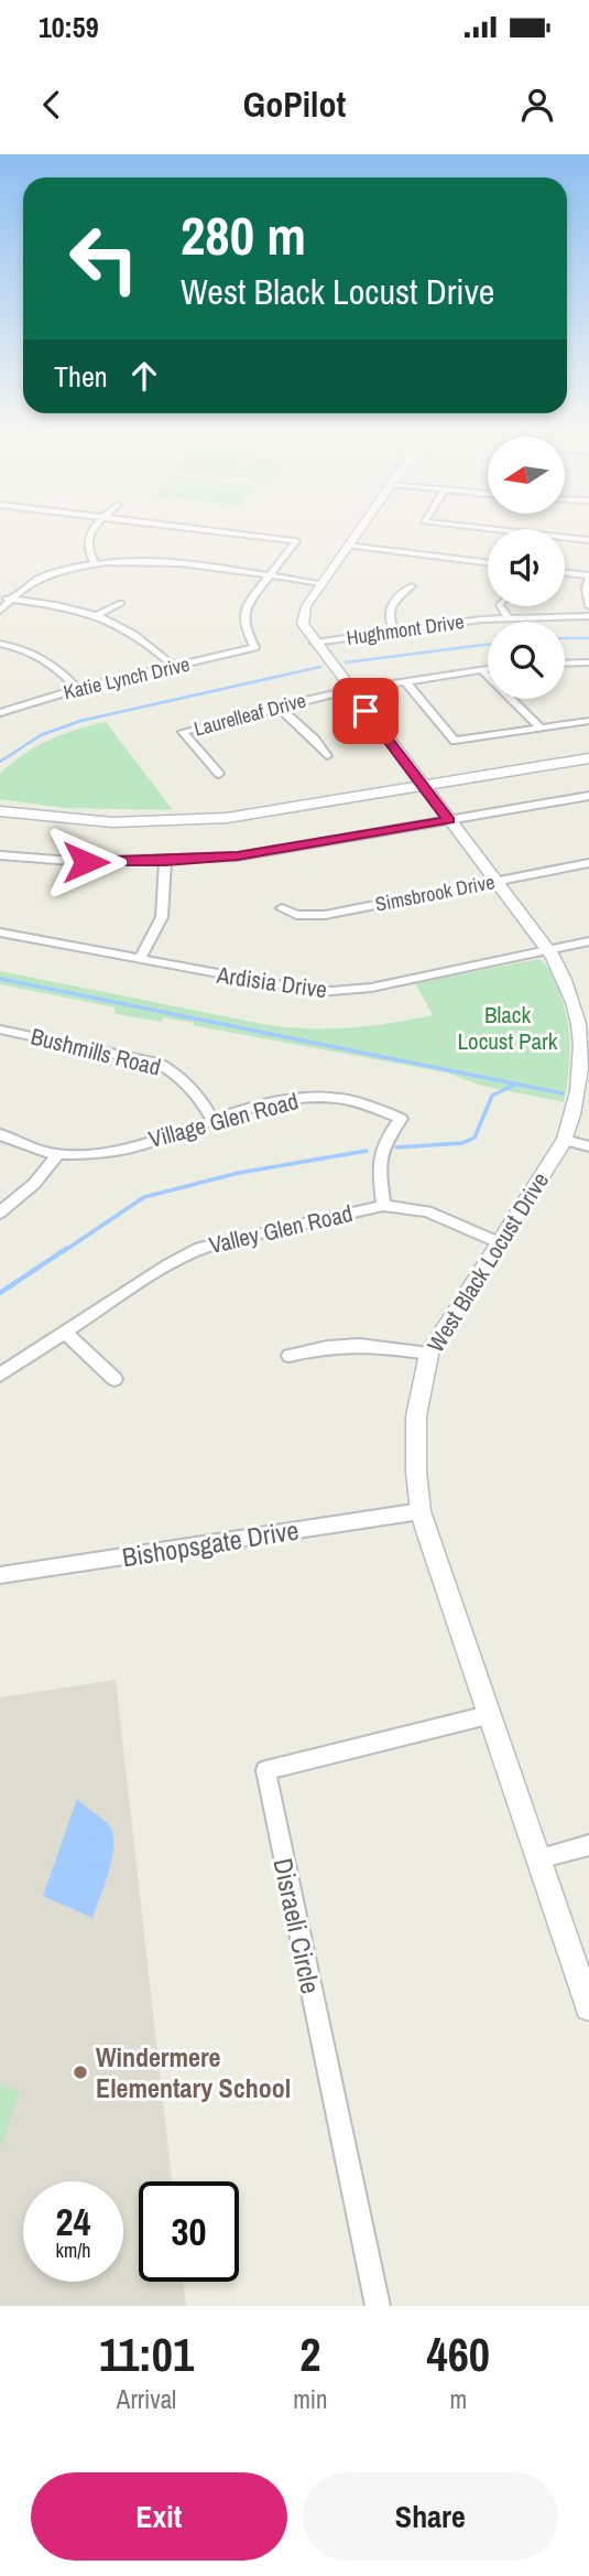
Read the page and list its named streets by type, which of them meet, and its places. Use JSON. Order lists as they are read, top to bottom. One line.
{"streets":{"street":["Hughmont Drive","Katie Lynch Drive","Laurelleaf Drive","Simsbrook Drive","Ardisia Drive","Bushmills Road","Village Glen Road","Valley Glen Road","West Black Locust Drive","Bishopsgate Drive","Disraeli Circle"]},"crossings":[["Hughmont Drive","West Black Locust Drive"],["Laurelleaf Drive","West Black Locust Drive"],["Simsbrook Drive","West Black Locust Drive"],["Ardisia Drive","West Black Locust Drive"],["Bushmills Road","Village Glen Road"],["Village Glen Road","Valley Glen Road"],["Valley Glen Road","West Black Locust Drive"],["West Black Locust Drive","Bishopsgate Drive"],["West Black Locust Drive","Disraeli Circle"]],"parks":["Black Locust Park"],"places":["Windermere Elementary School"],"north":"left","page":{"status":"10:59","header":"GoPilot","turn":["280 m","West Black Locust Drive"],"then":"Then","speed":"24 km/h","limit":"30","eta":["11:01","Arrival","2","min","460","m"],"buttons":["Exit","Share"]}}
